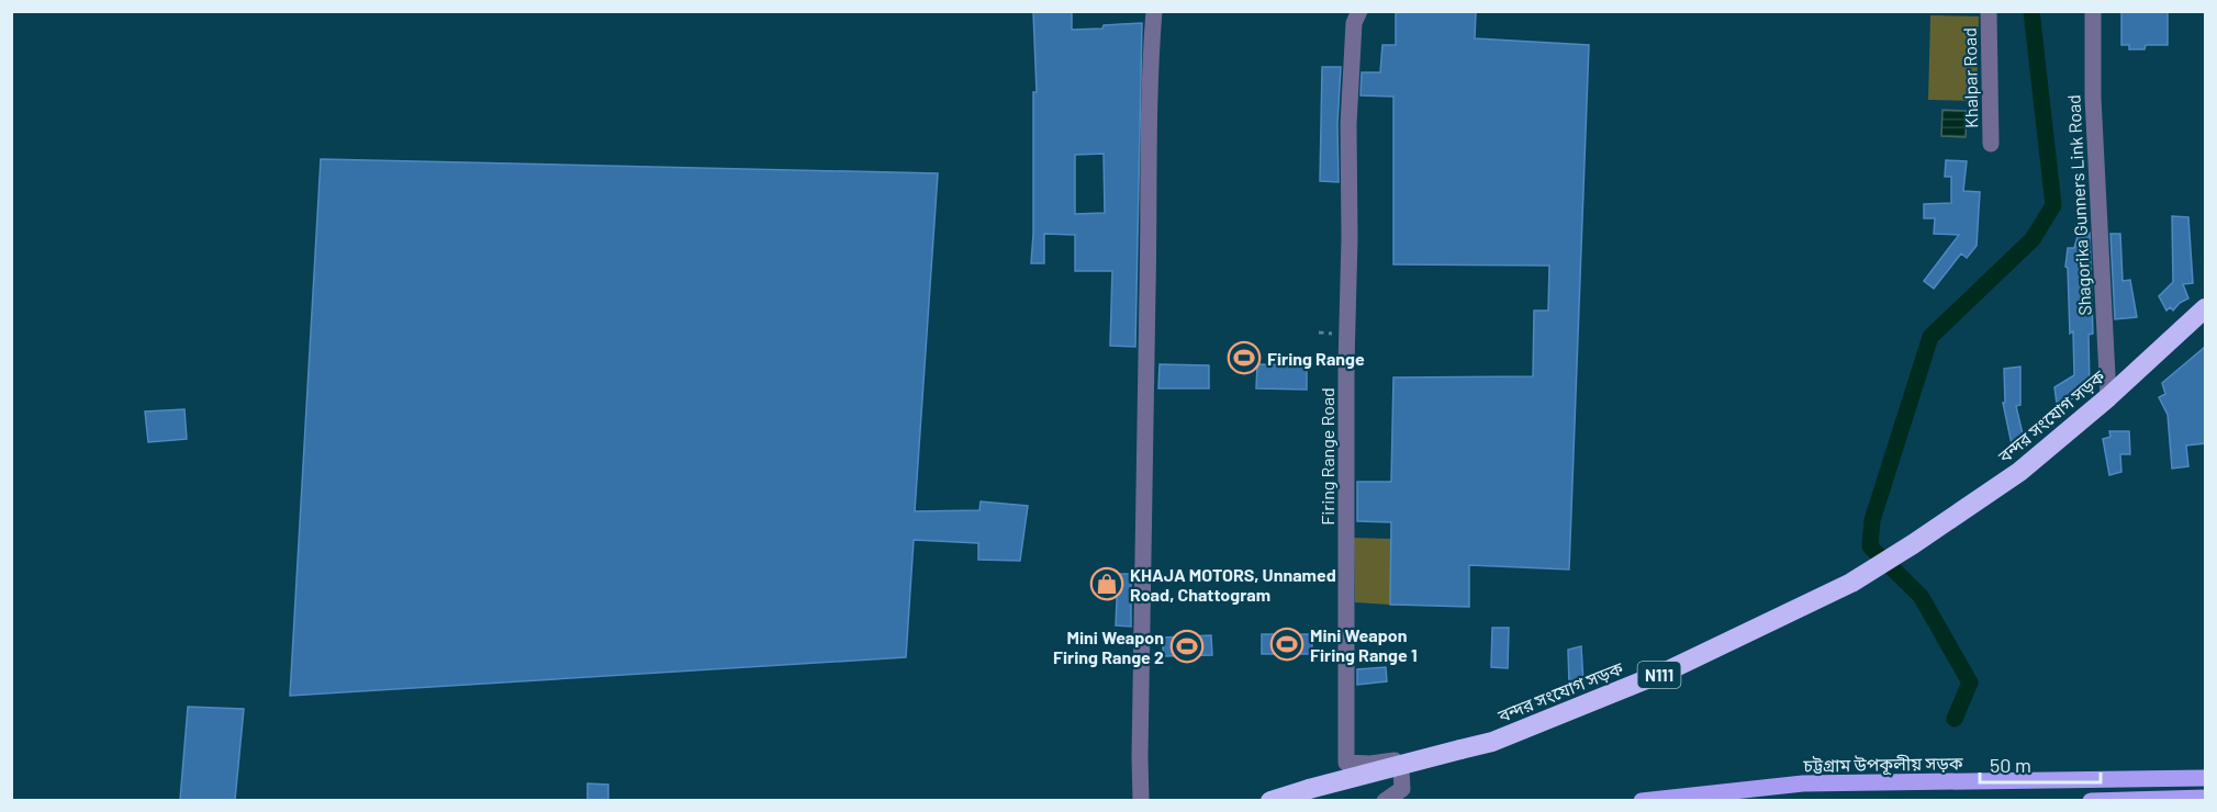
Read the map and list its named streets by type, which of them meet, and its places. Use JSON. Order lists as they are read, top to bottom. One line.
{"streets":{"highway":["বন্দর সংযোগ সড়ক","N111"],"main road":["চট্টগ্রাম উপকূলীয় সড়ক"],"street":["Khalpar Road","Shagorika Gunners Link Road","Firing Range Road"]},"crossings":[["Shagorika Gunners Link Road","বন্দর সংযোগ সড়ক"]],"places":{"sports":["Firing Range","Mini Weapon Firing Range 1","Mini Weapon Firing Range 2"],"shop":["KHAJA MOTORS, Unnamed Road, Chattogram"]},"scale_bar":"50 m"}
